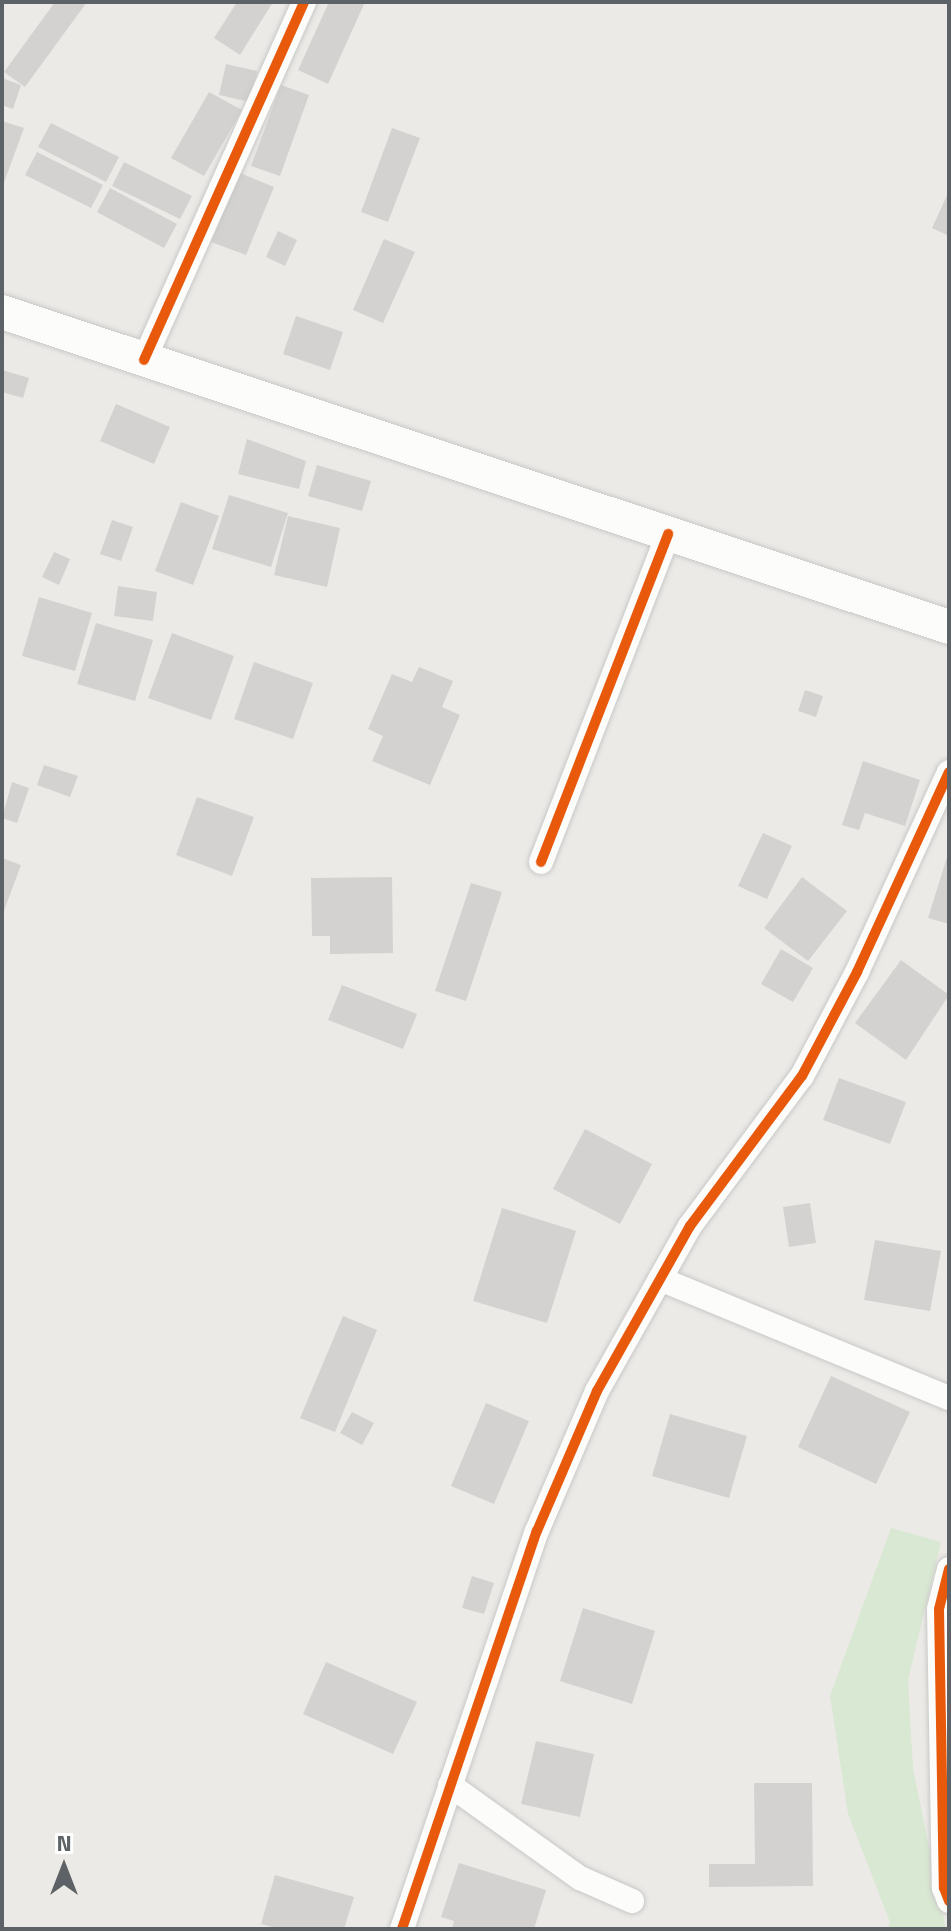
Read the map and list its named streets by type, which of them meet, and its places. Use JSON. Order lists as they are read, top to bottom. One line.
{"north":"top"}
